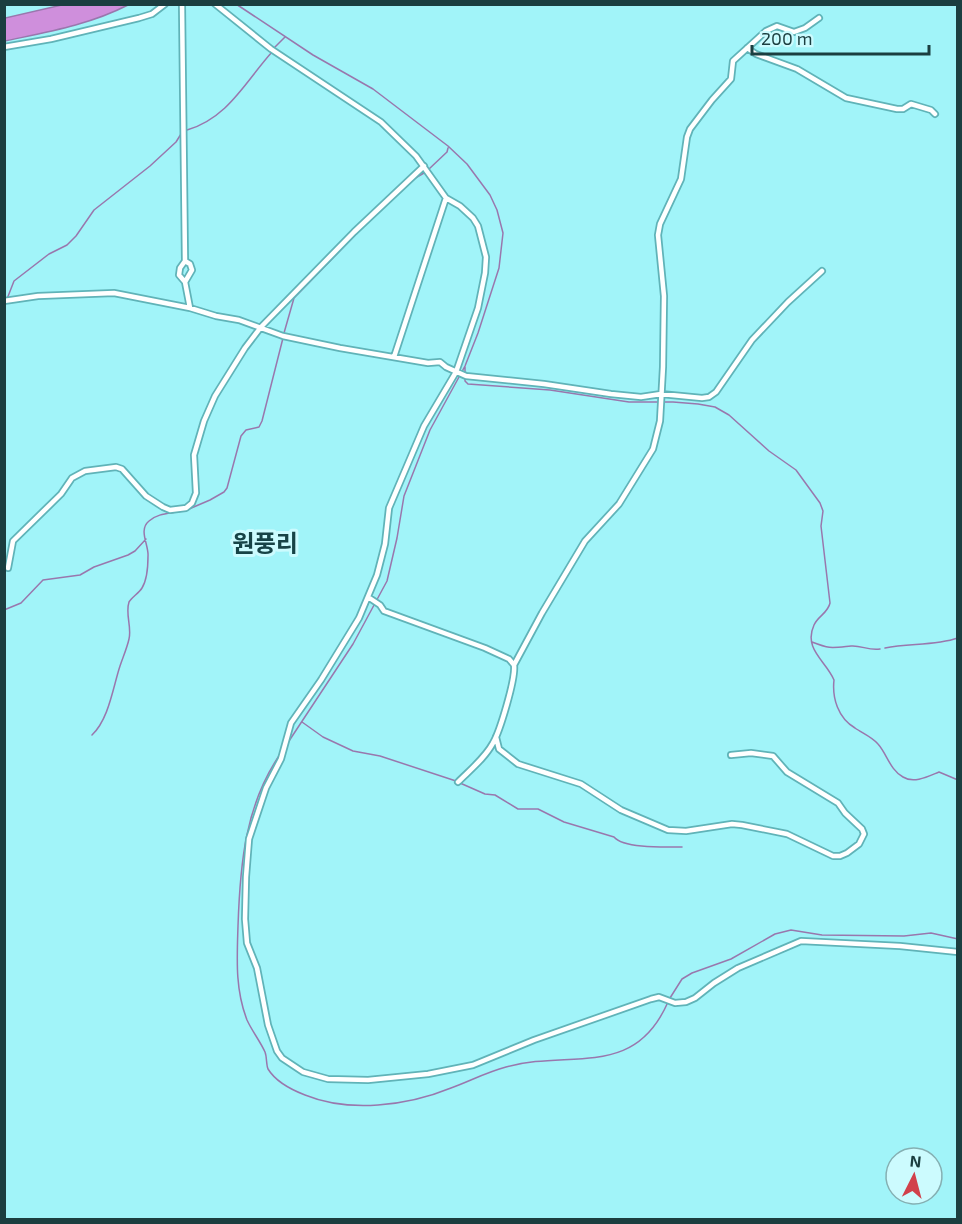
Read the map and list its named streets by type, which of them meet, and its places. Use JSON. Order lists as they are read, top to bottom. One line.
{"districts":["원풍리"],"scale_bar":"200 m","north":"top"}
